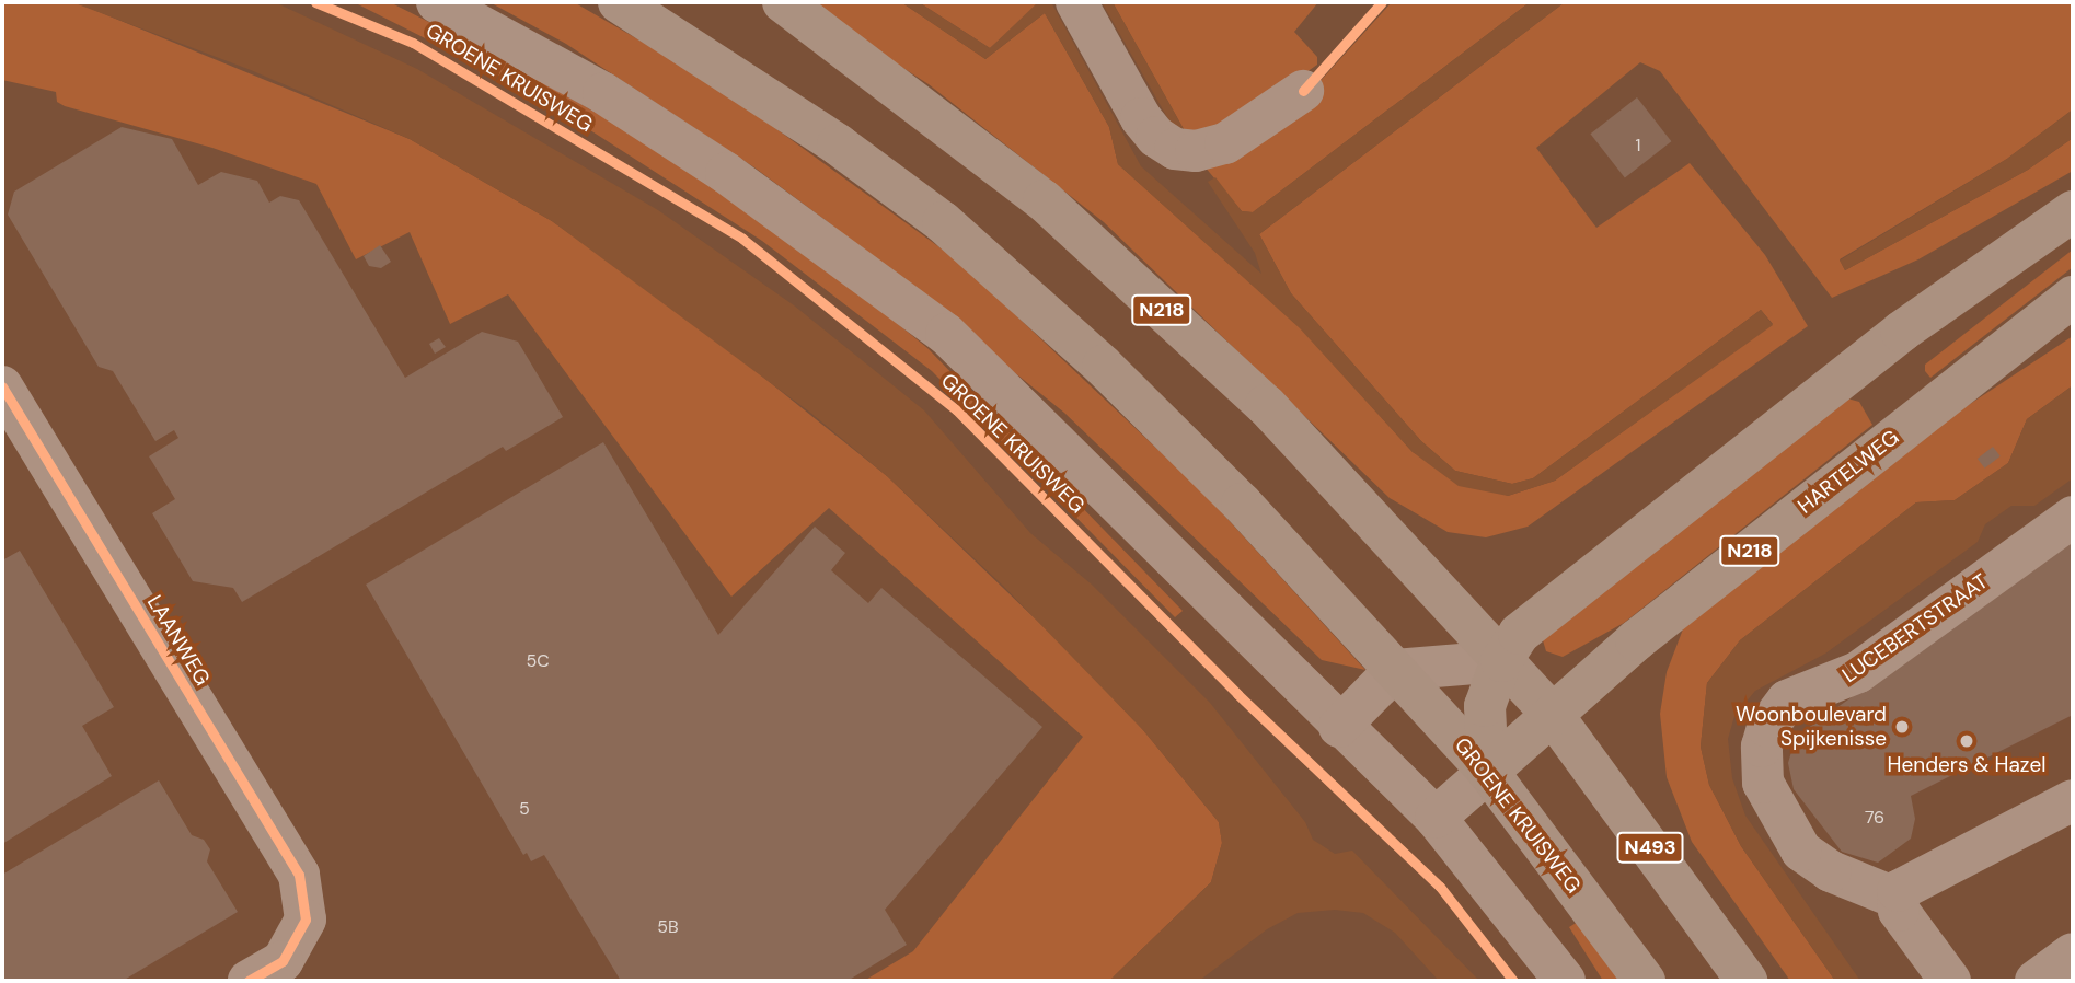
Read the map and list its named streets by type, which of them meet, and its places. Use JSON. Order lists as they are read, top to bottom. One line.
{"streets":{"main road":["GROENE KRUISWEG","N218","HARTELWEG","N493"],"street":["LUCEBERTSTRAAT","LAANWEG"]},"crossings":[["GROENE KRUISWEG","HARTELWEG"],["N218","N493"],["HARTELWEG","N493"]],"places":["Woonboulevard Spijkenisse","Henders & Hazel"],"house_numbers":["1","5C","5","76","5B"]}
